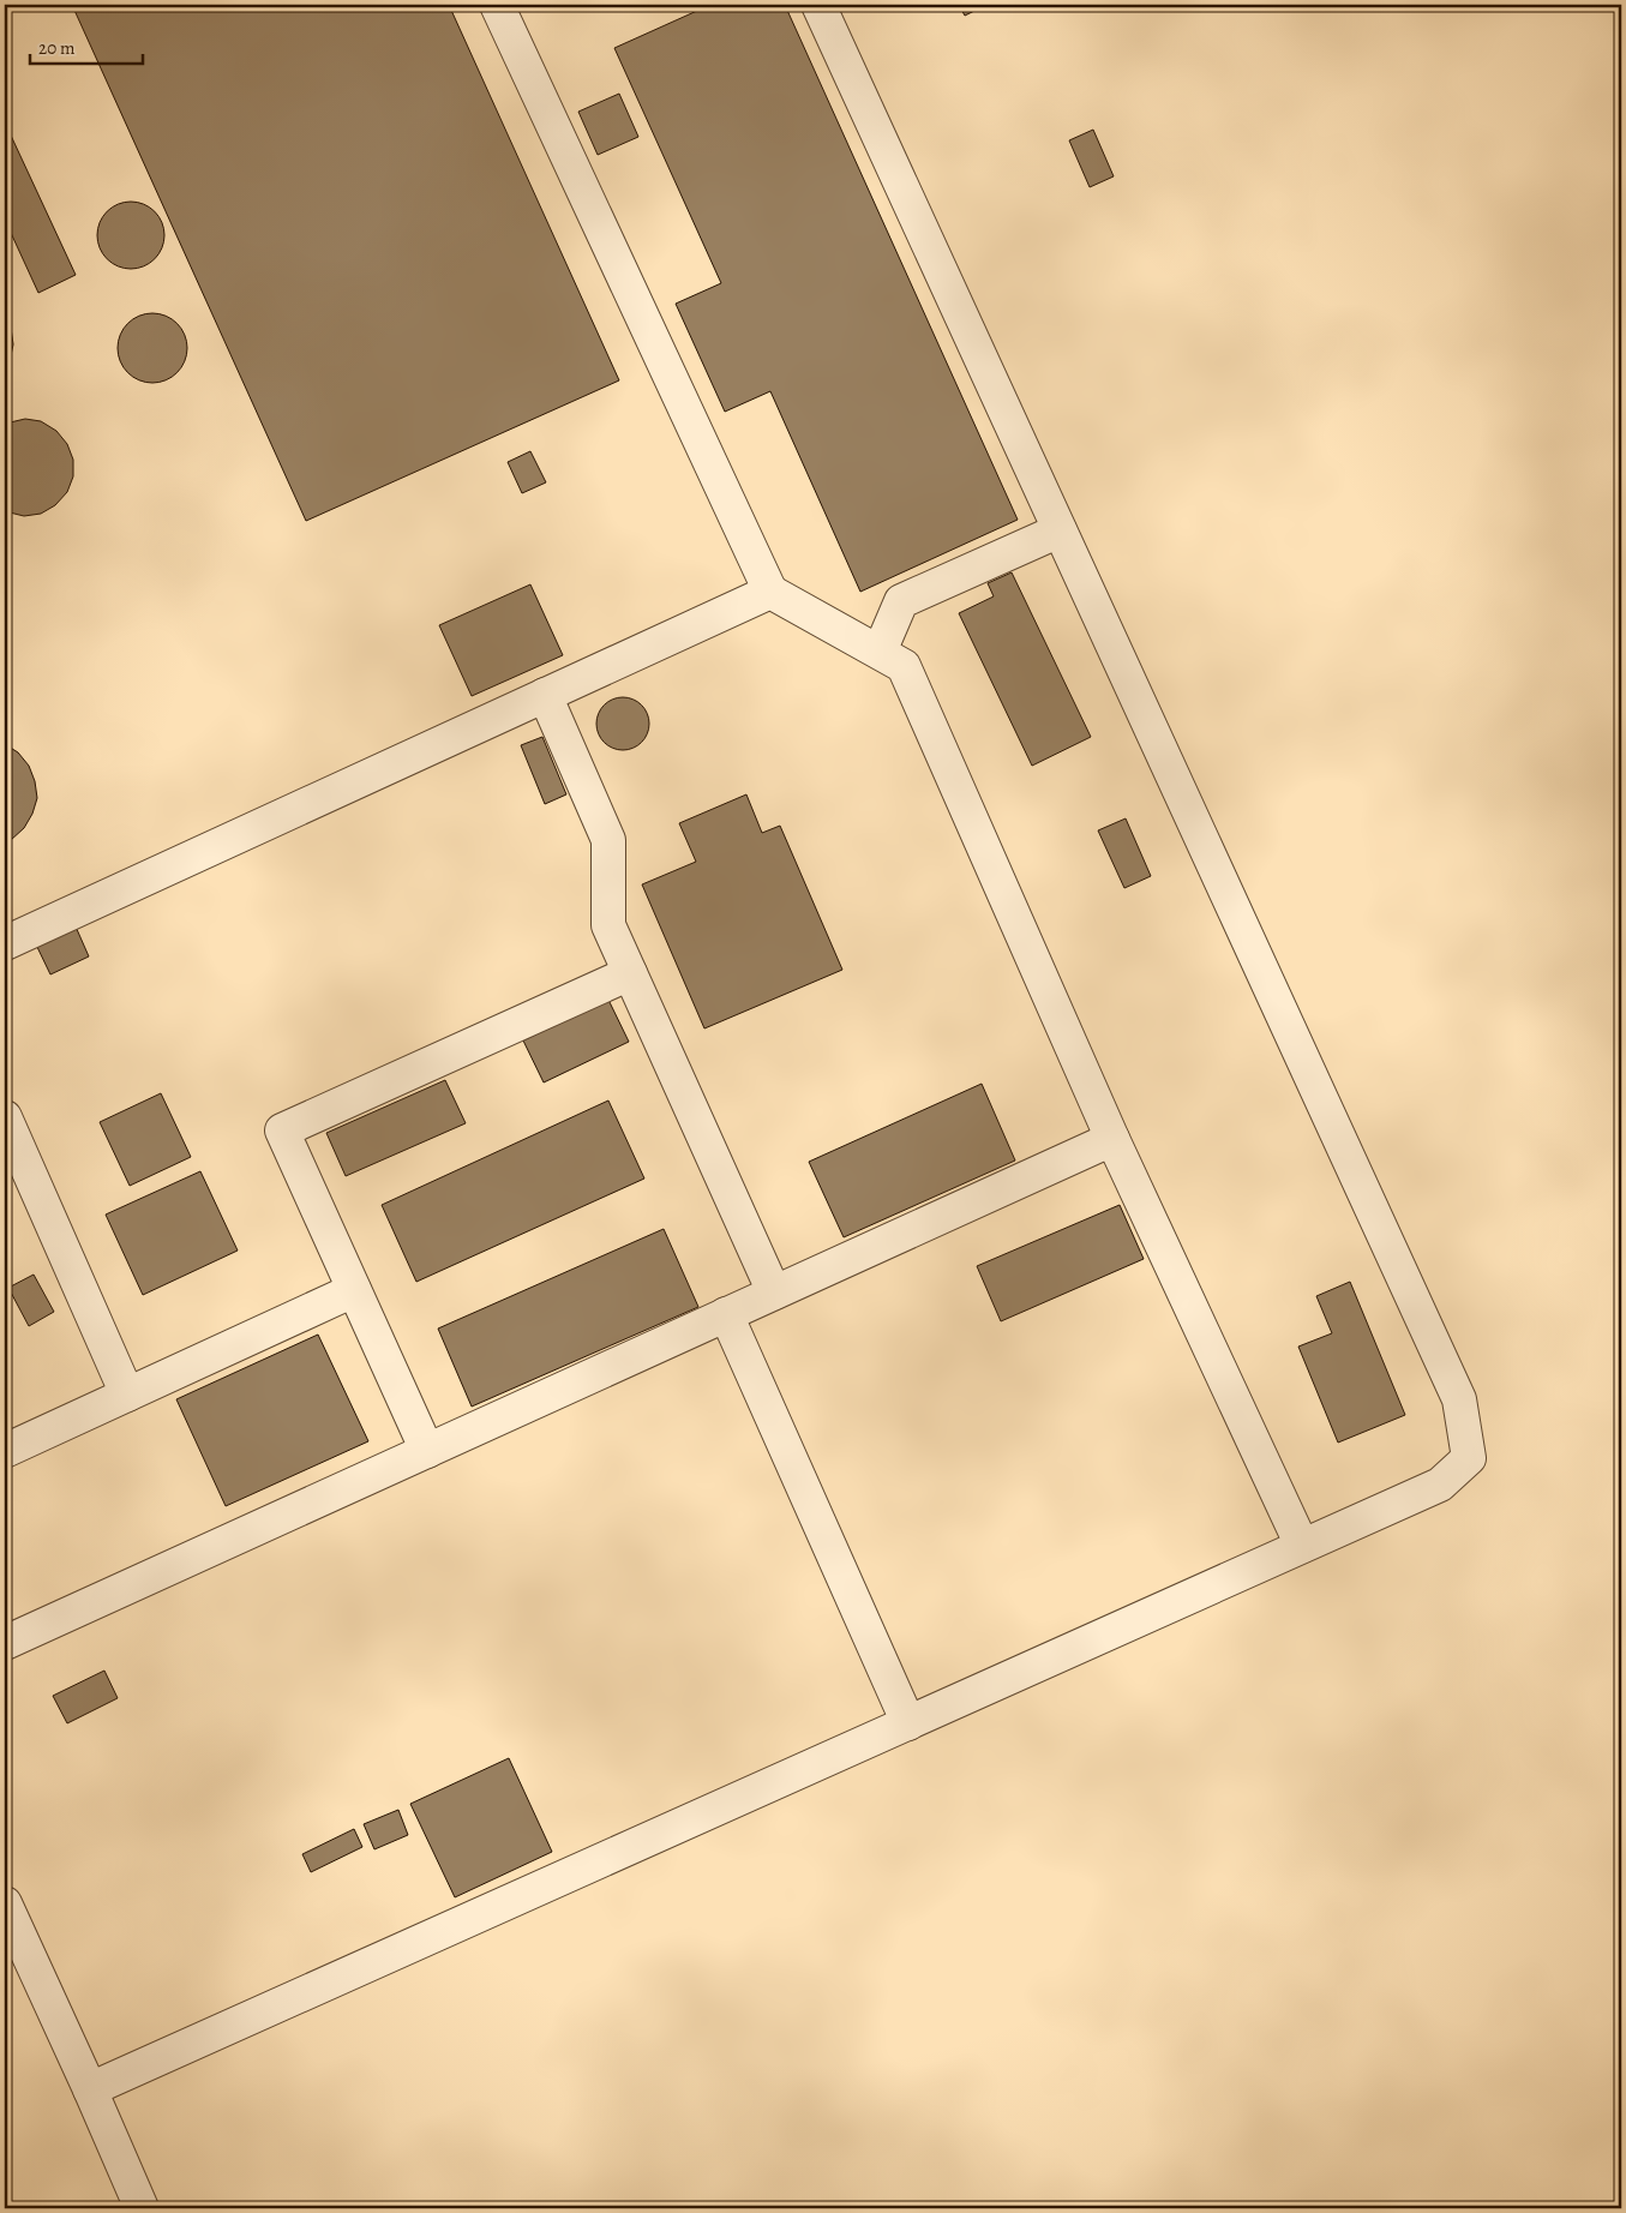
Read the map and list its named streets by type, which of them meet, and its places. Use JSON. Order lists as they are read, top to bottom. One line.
{"scale_bar":"20 m"}
